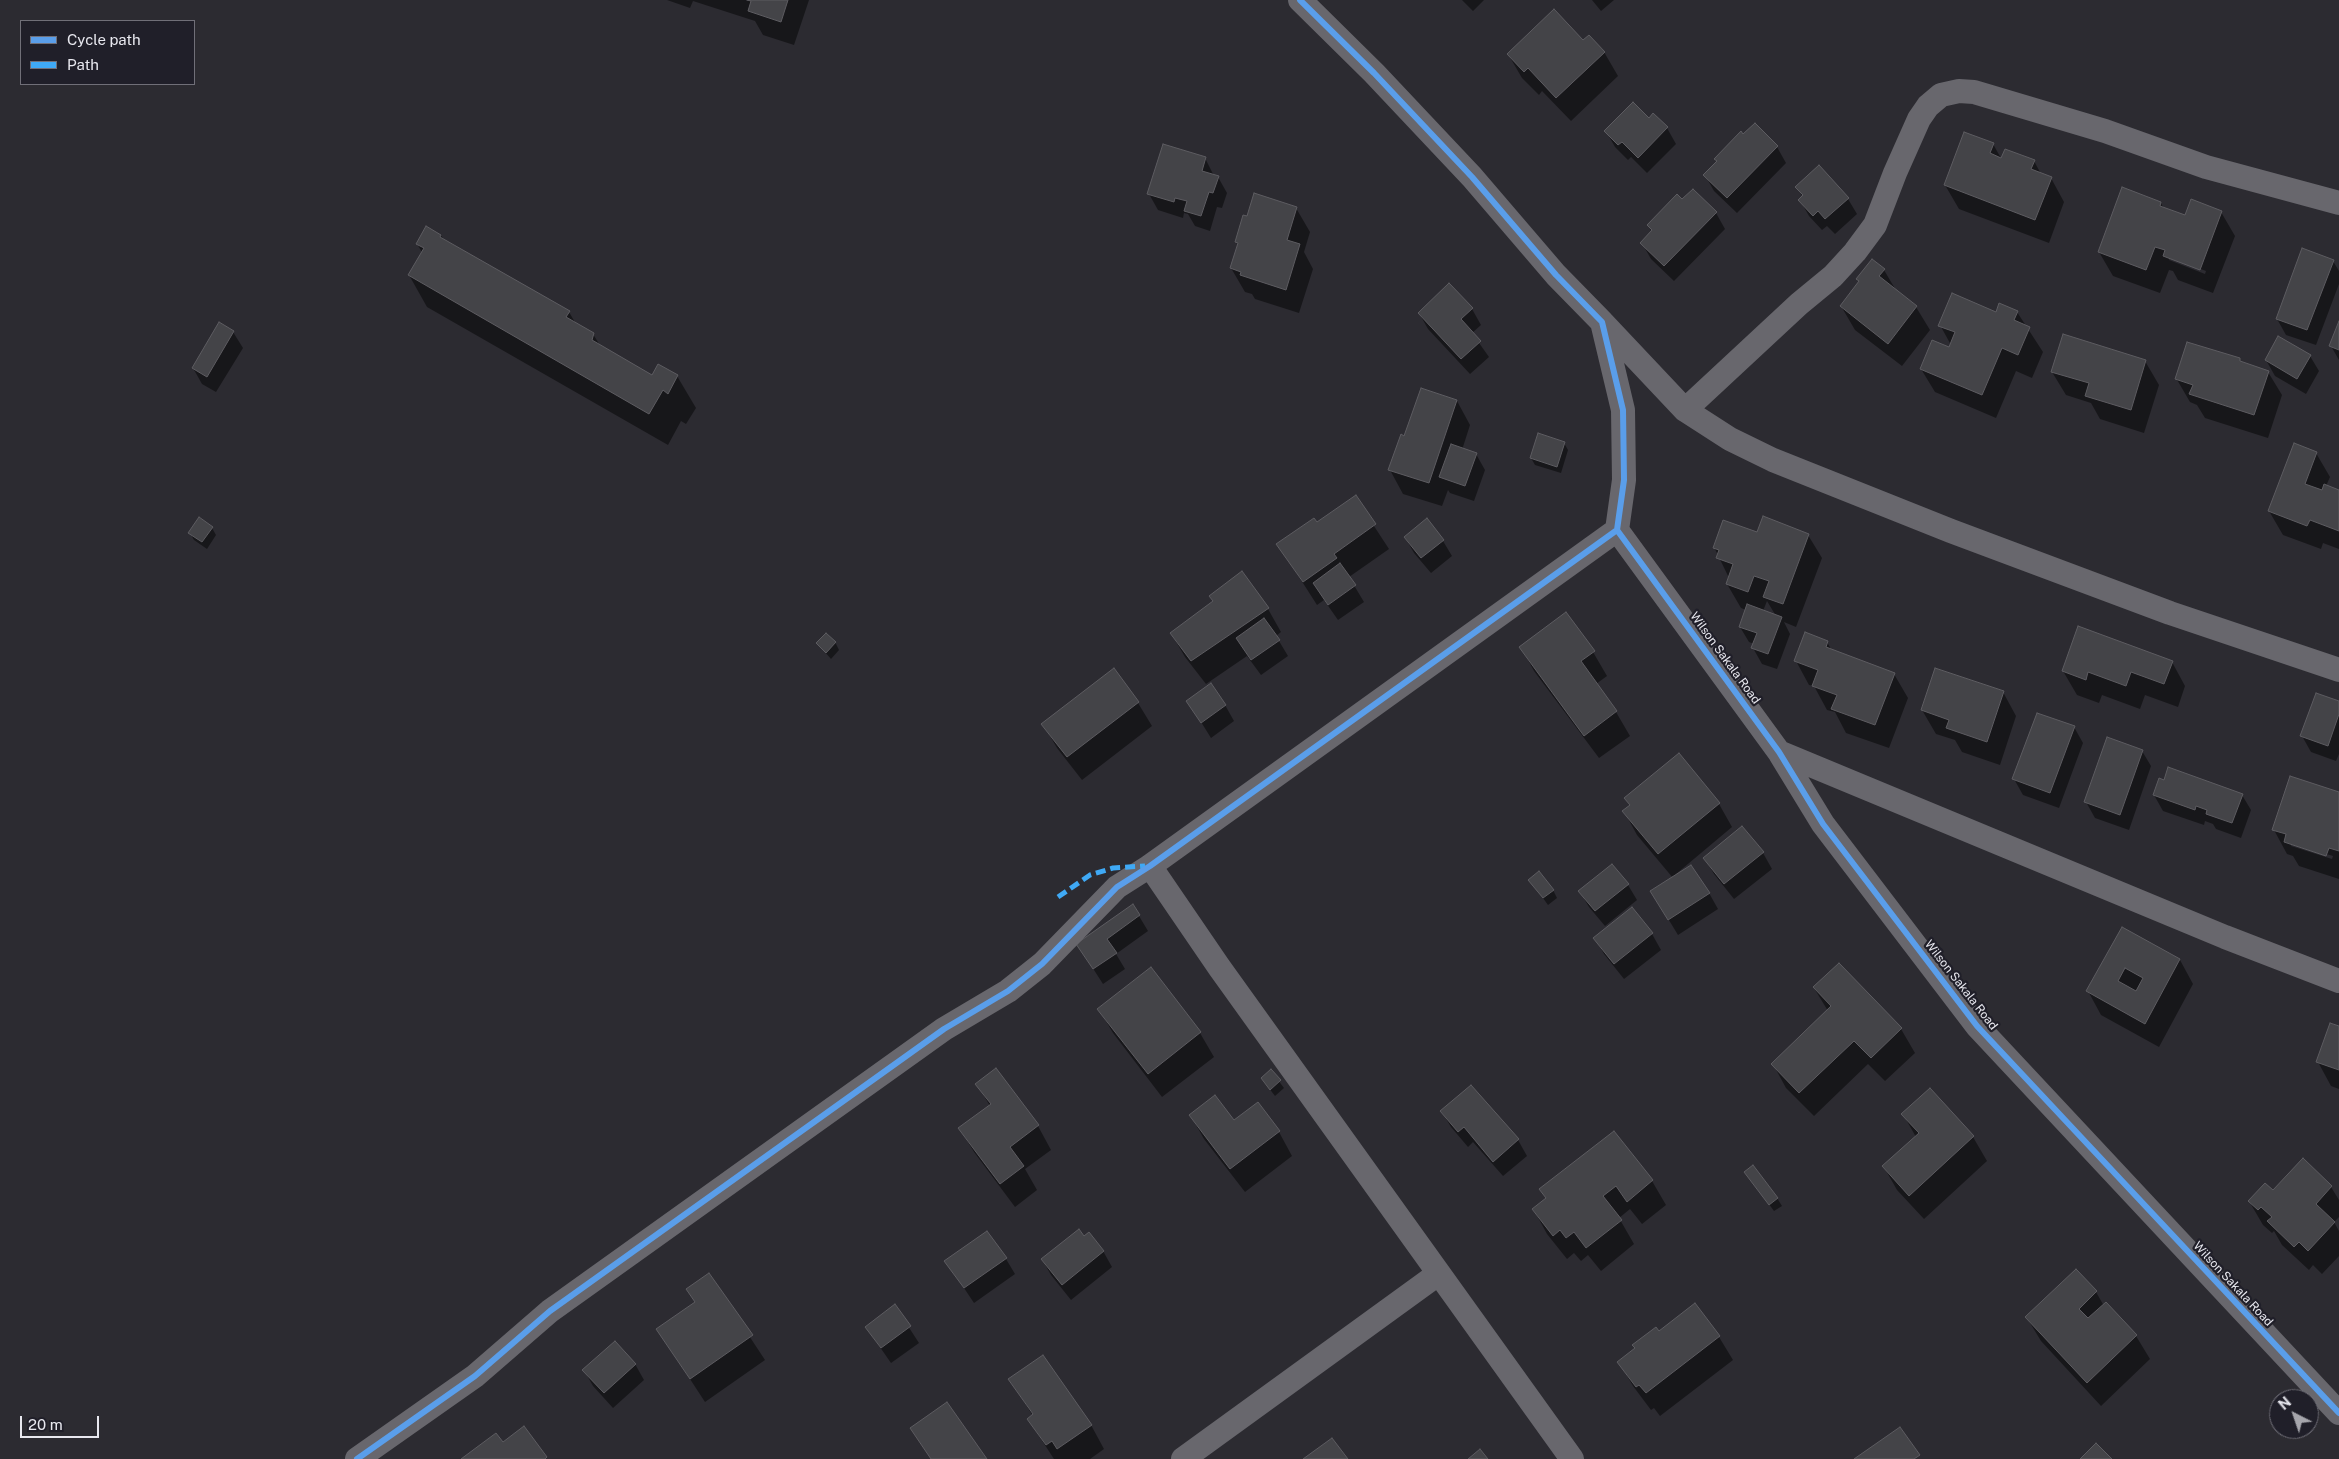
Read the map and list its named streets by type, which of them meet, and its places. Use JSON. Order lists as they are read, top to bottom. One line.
{"streets":{"street":["Wilson Sakala Road"]},"legend":["Cycle path","Path"],"scale_bar":"20 m","north":"top left"}
